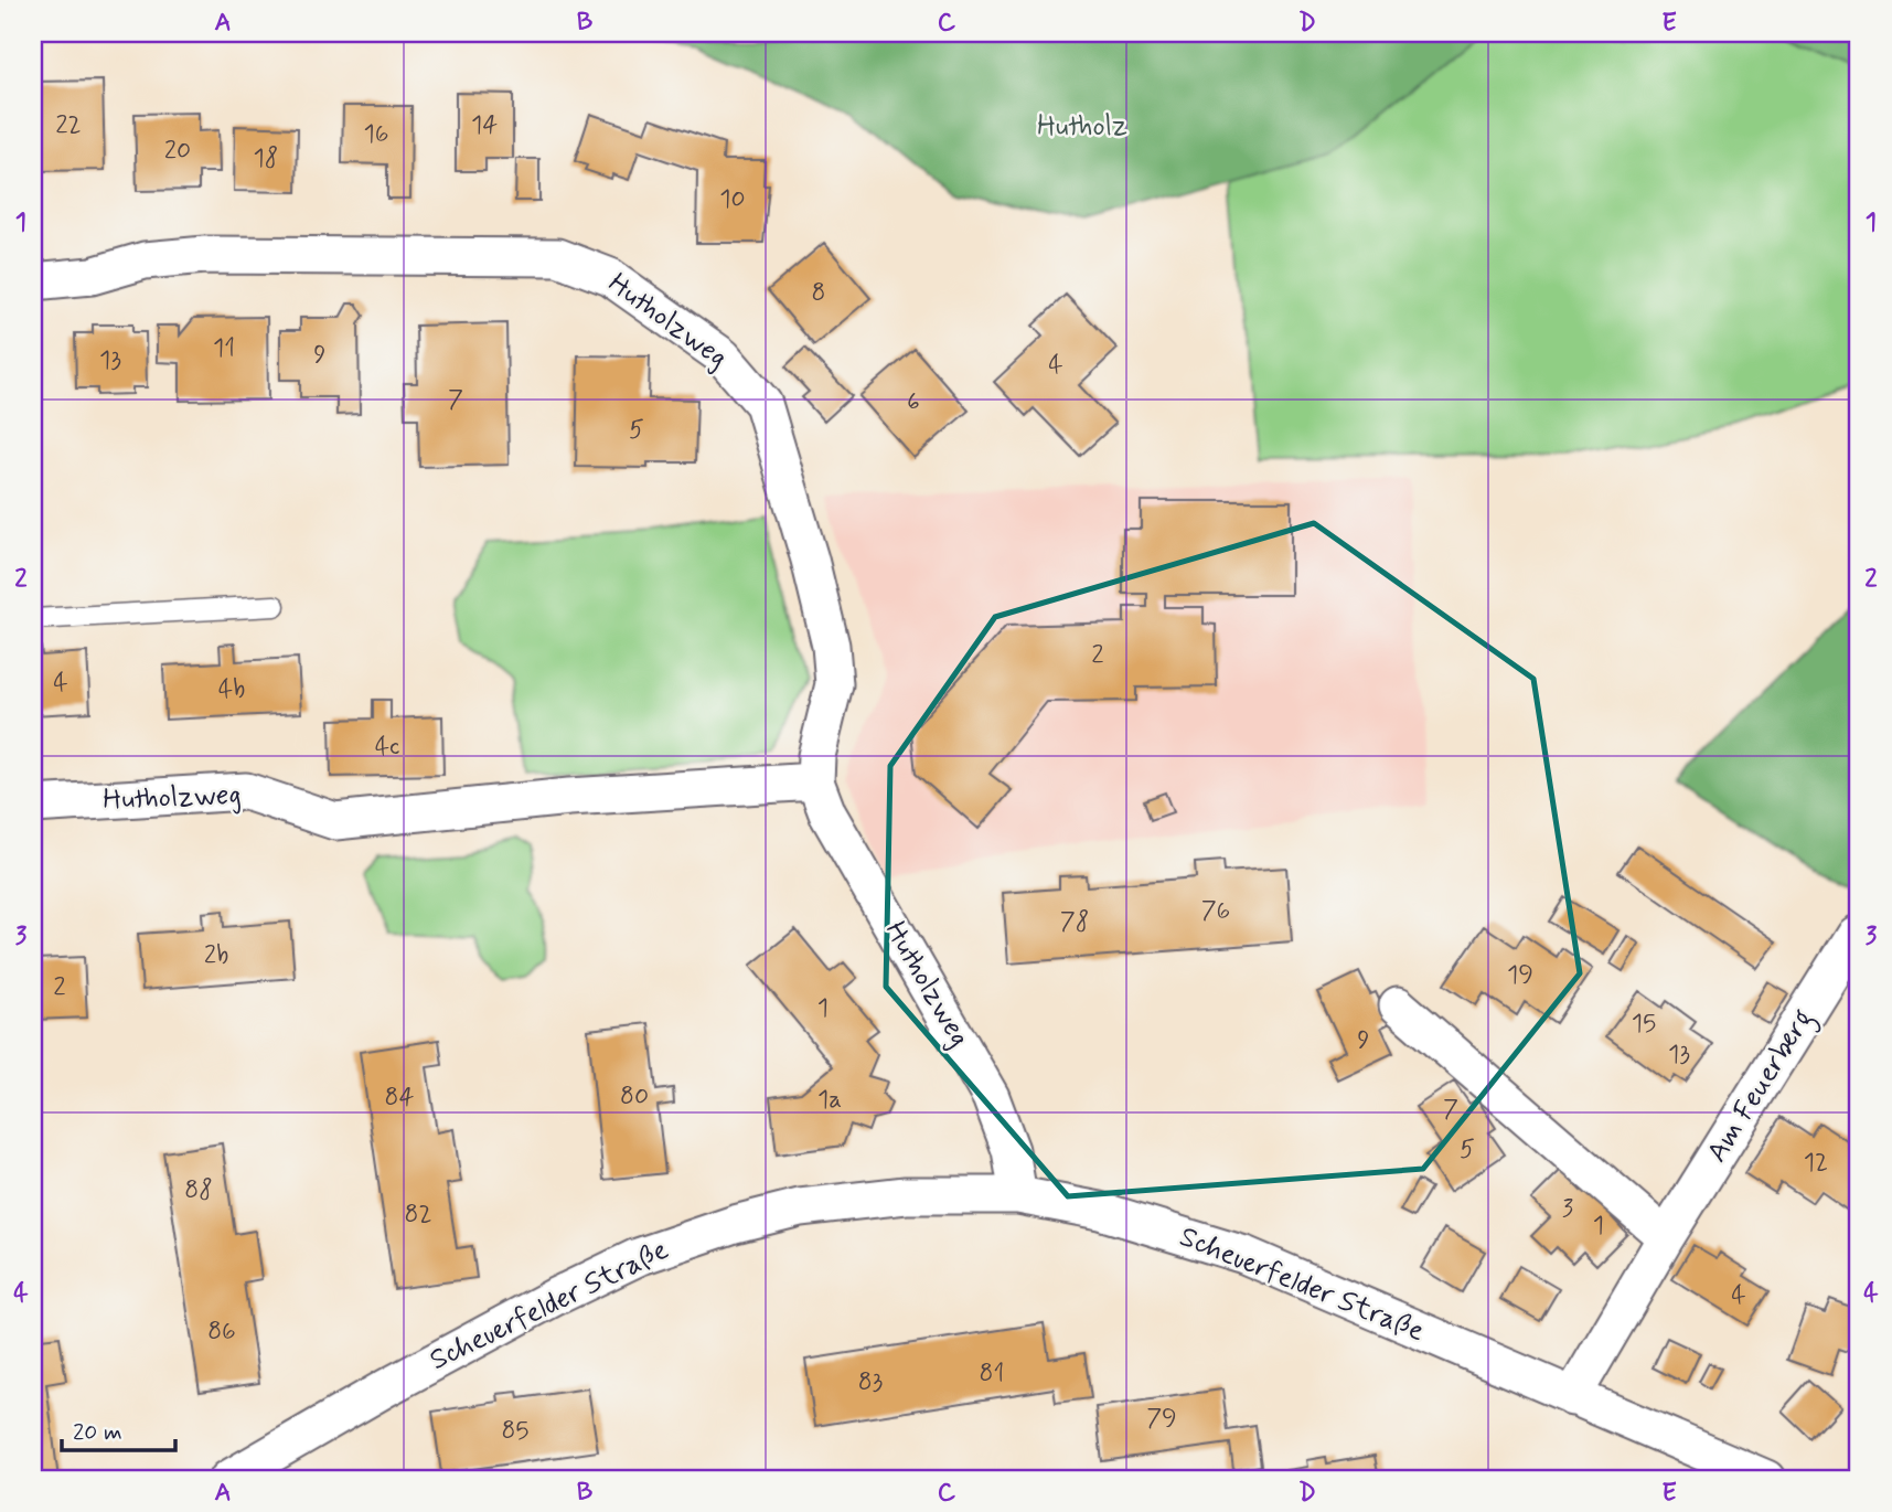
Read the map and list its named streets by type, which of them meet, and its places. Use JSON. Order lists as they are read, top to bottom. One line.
{"streets":{"street":["Hutholzweg","Am Feuerberg","Scheuerfelder Straße"]},"crossings":[["Hutholzweg","Scheuerfelder Straße"],["Am Feuerberg","Scheuerfelder Straße"]],"parks":["Hutholz"],"house_numbers":["22","14","16","20","18","10","8","11","9","13","4","7","6","5","2","4","4b","4c","76","78","2b","19","2","1","15","9","13","80","84","1a","7","5","12","88","3","82","1","4","86","81","83","79","85"],"scale_bar":"20 m","grid":{"columns":["A","B","C","D","E"],"rows":["1","2","3","4"]}}
